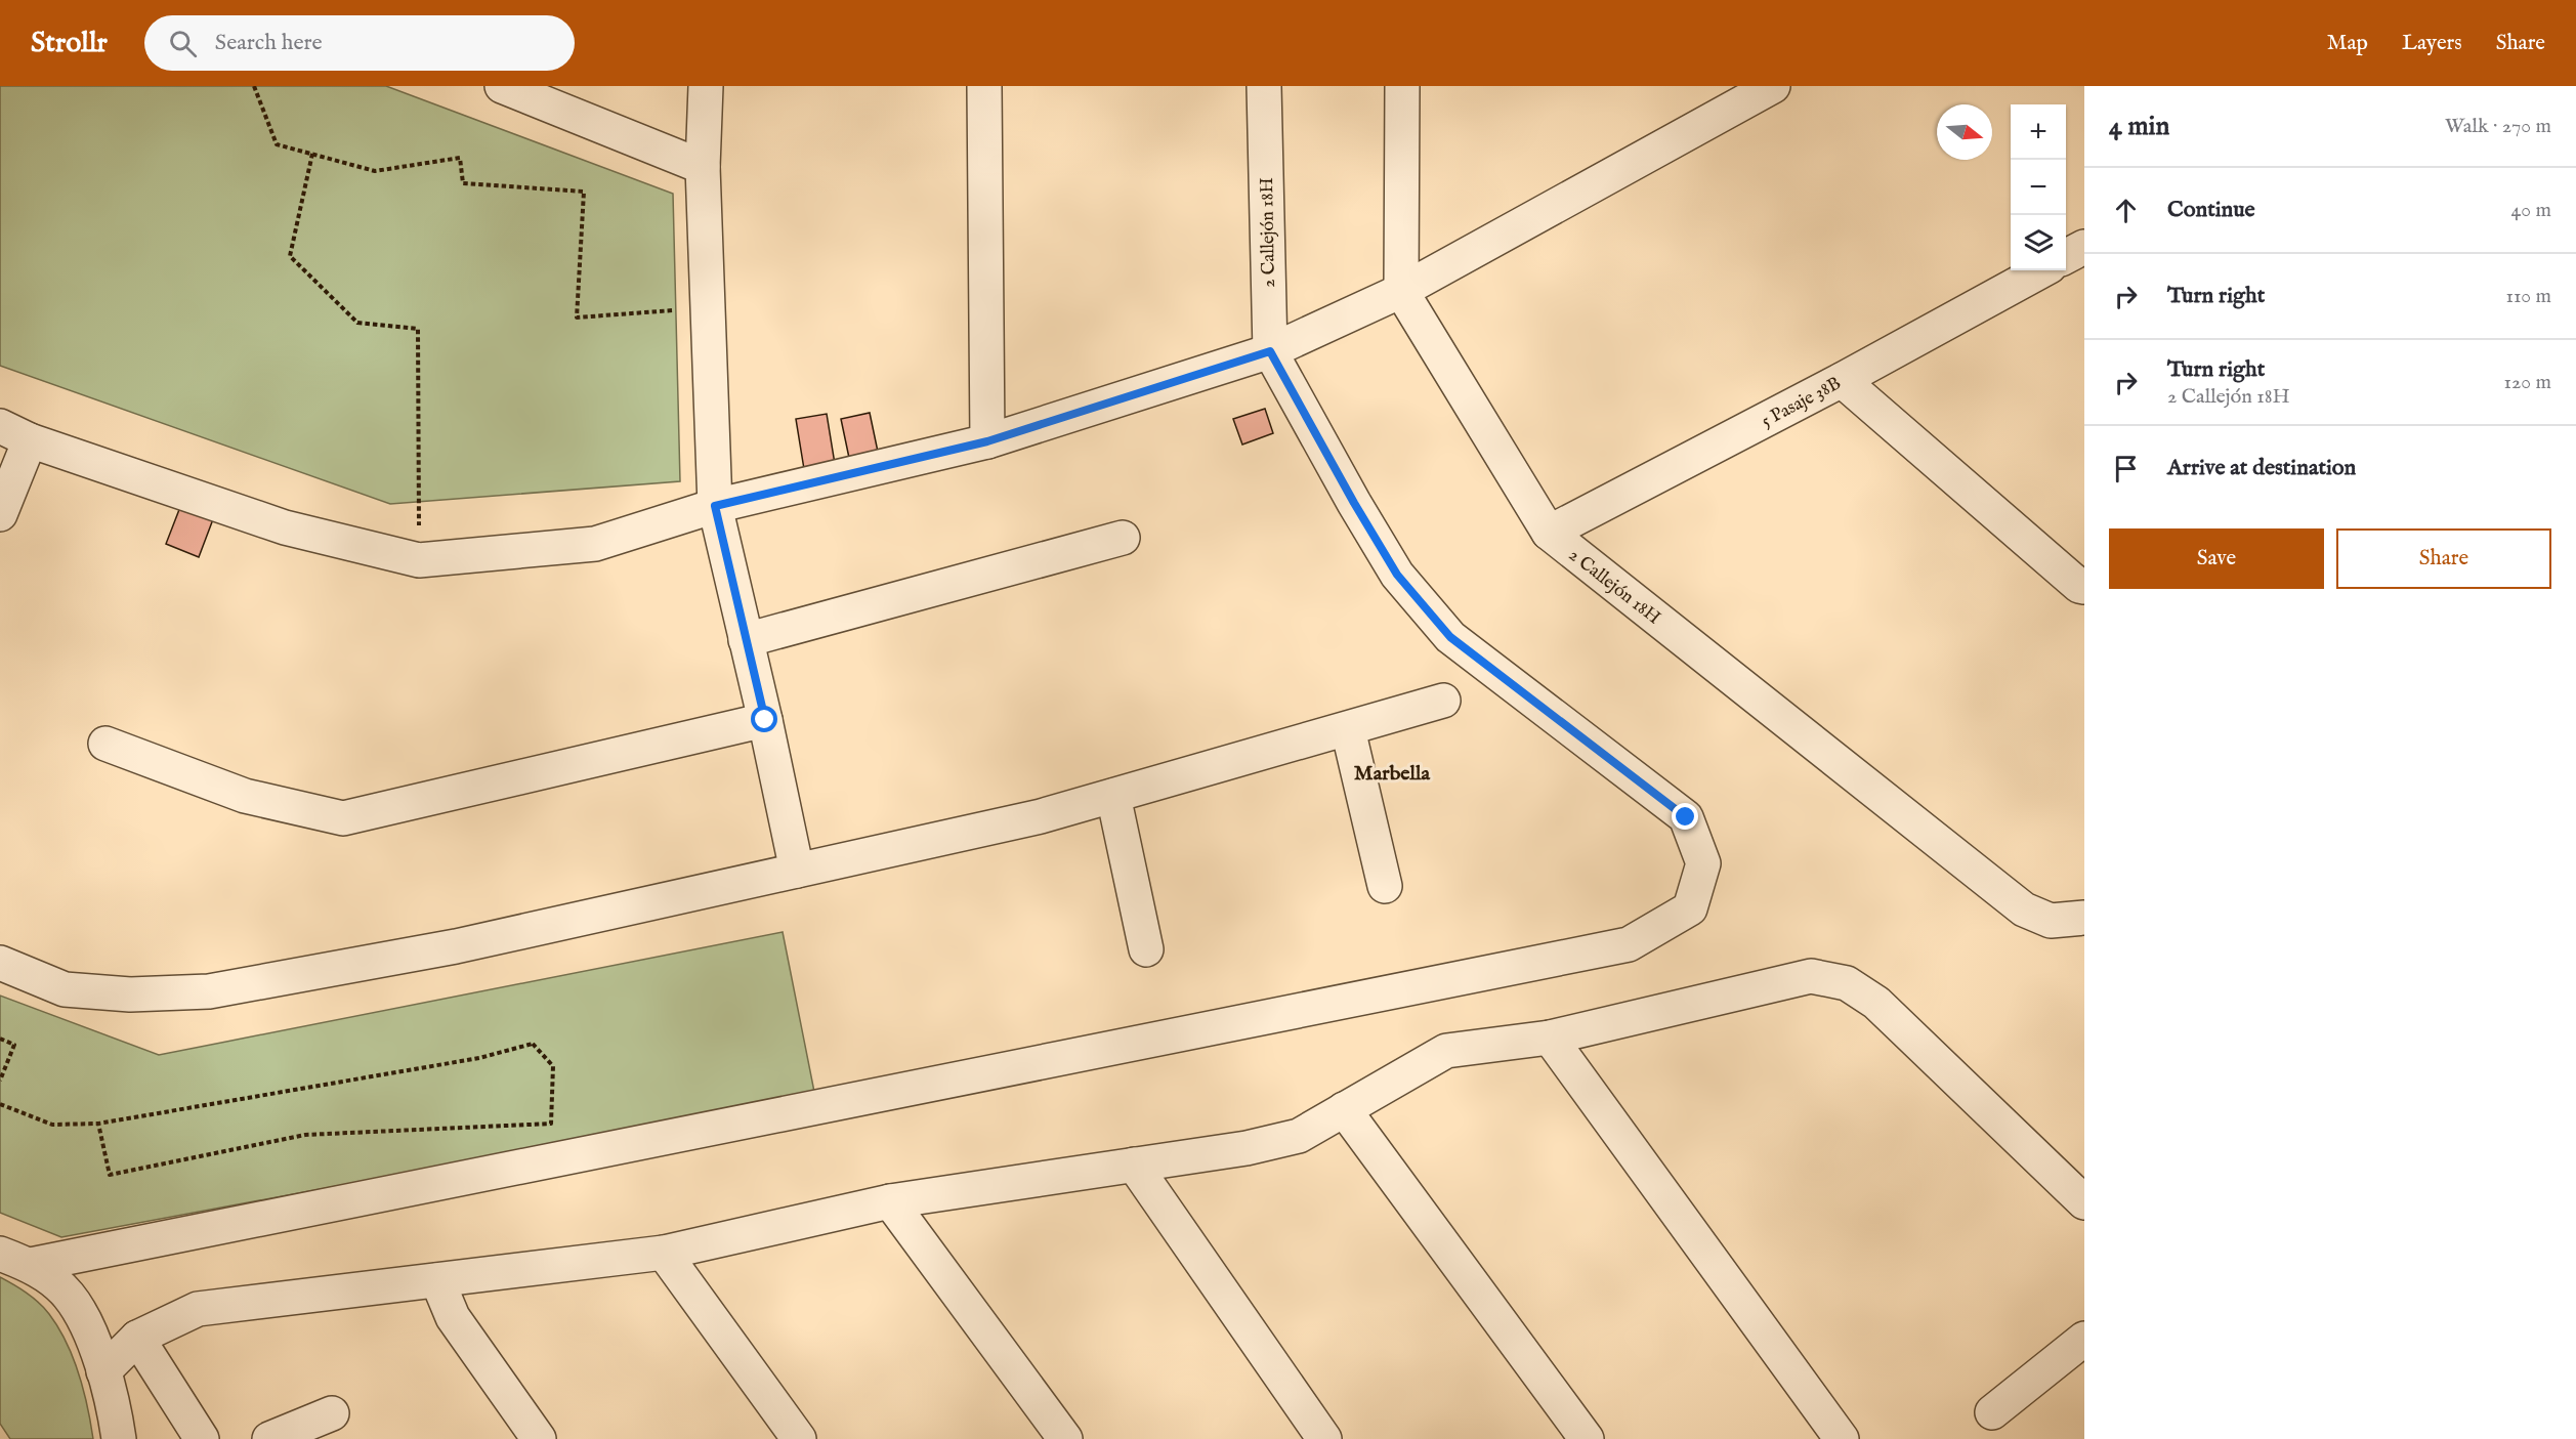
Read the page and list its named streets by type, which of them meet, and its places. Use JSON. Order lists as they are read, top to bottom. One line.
{"streets":{"street":["2 Callejón 18H","5 Pasaje 38B"]},"crossings":[["2 Callejón 18H","5 Pasaje 38B"]],"districts":["Marbella"],"north":"right","page":{"header":"Strollr","search":"Search here","nav":["Map","Layers","Share"],"heading":["4 min","Walk · 270 m"],"map_buttons":["+","−"],"list":[["Continue","40 m"],["Turn right","110 m"],["Turn right","2 Callejón 18H","120 m"],"Arrive at destination"],"buttons":["Save","Share"]}}
